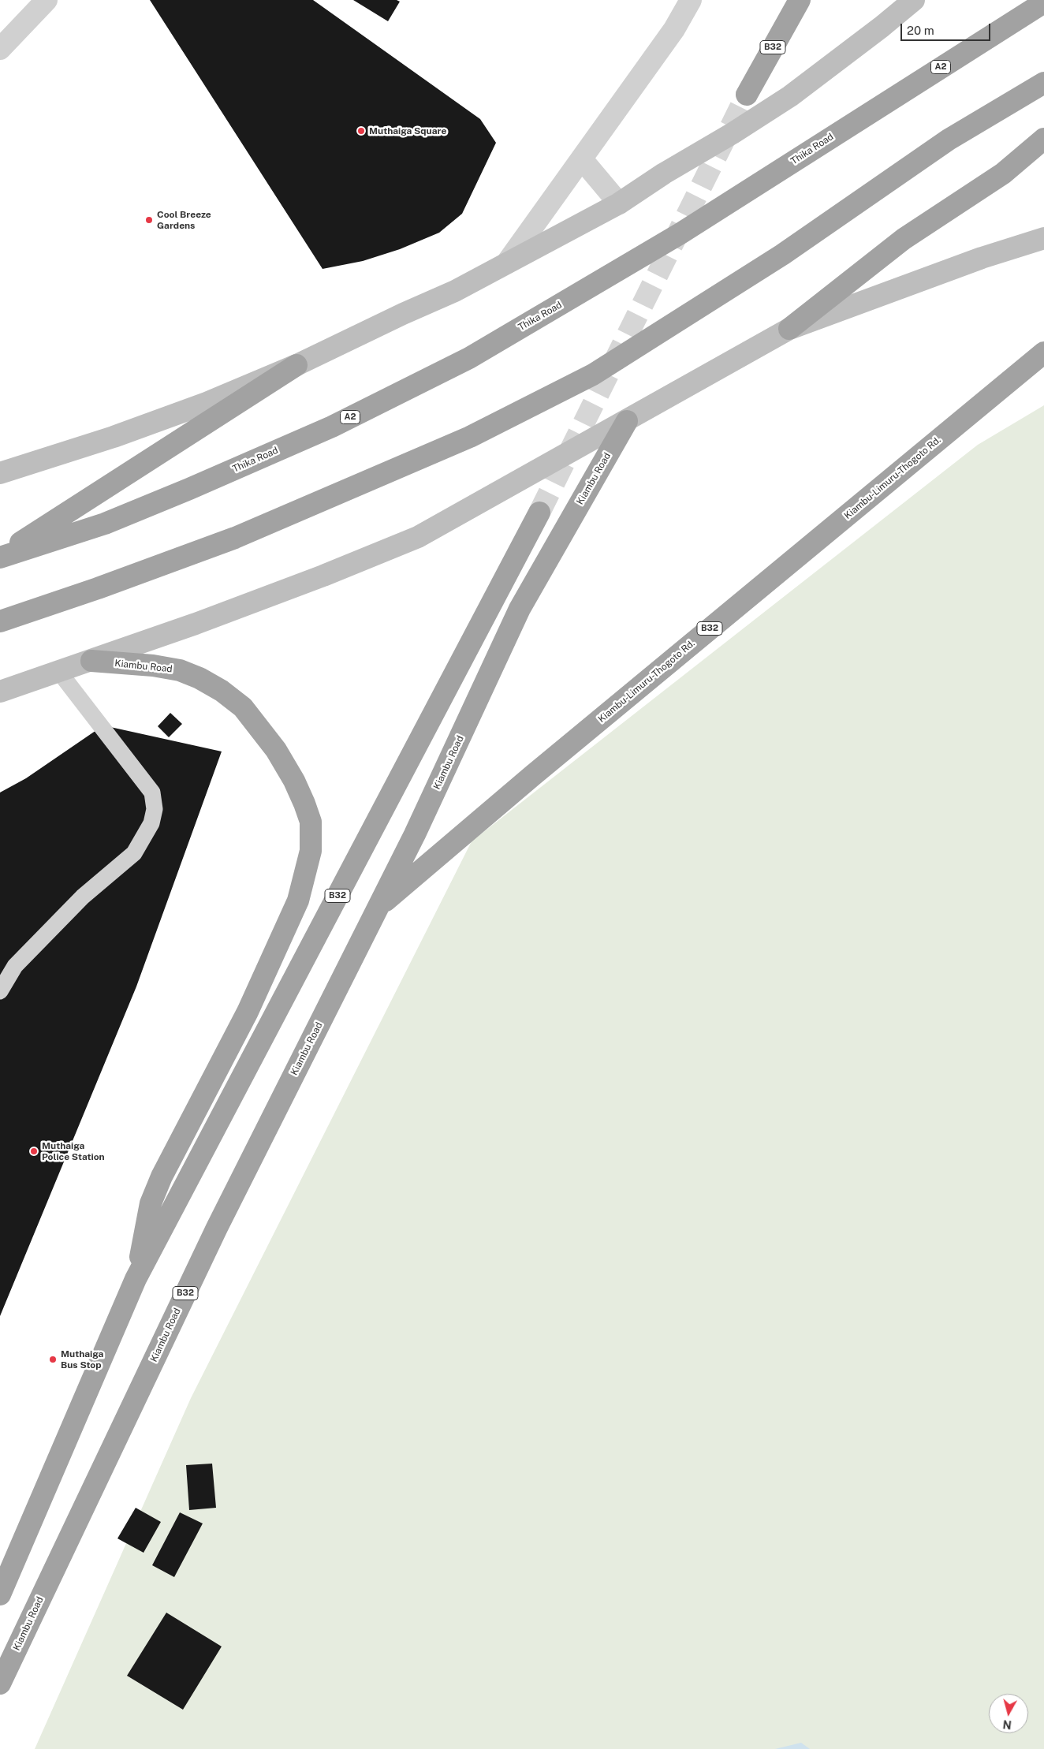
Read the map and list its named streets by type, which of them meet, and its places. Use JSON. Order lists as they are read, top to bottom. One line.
{"streets":{"highway":["B32","A2","Thika Road","Kiambu-Limuru-Thogoto Rd.","Kiambu Road"]},"crossings":[["Kiambu-Limuru-Thogoto Rd.","Kiambu Road"]],"places":["Muthaiga Square","Cool Breeze Gardens","Muthaiga Police Station","Muthaiga Bus Stop"],"scale_bar":"20 m","north":"bottom"}
